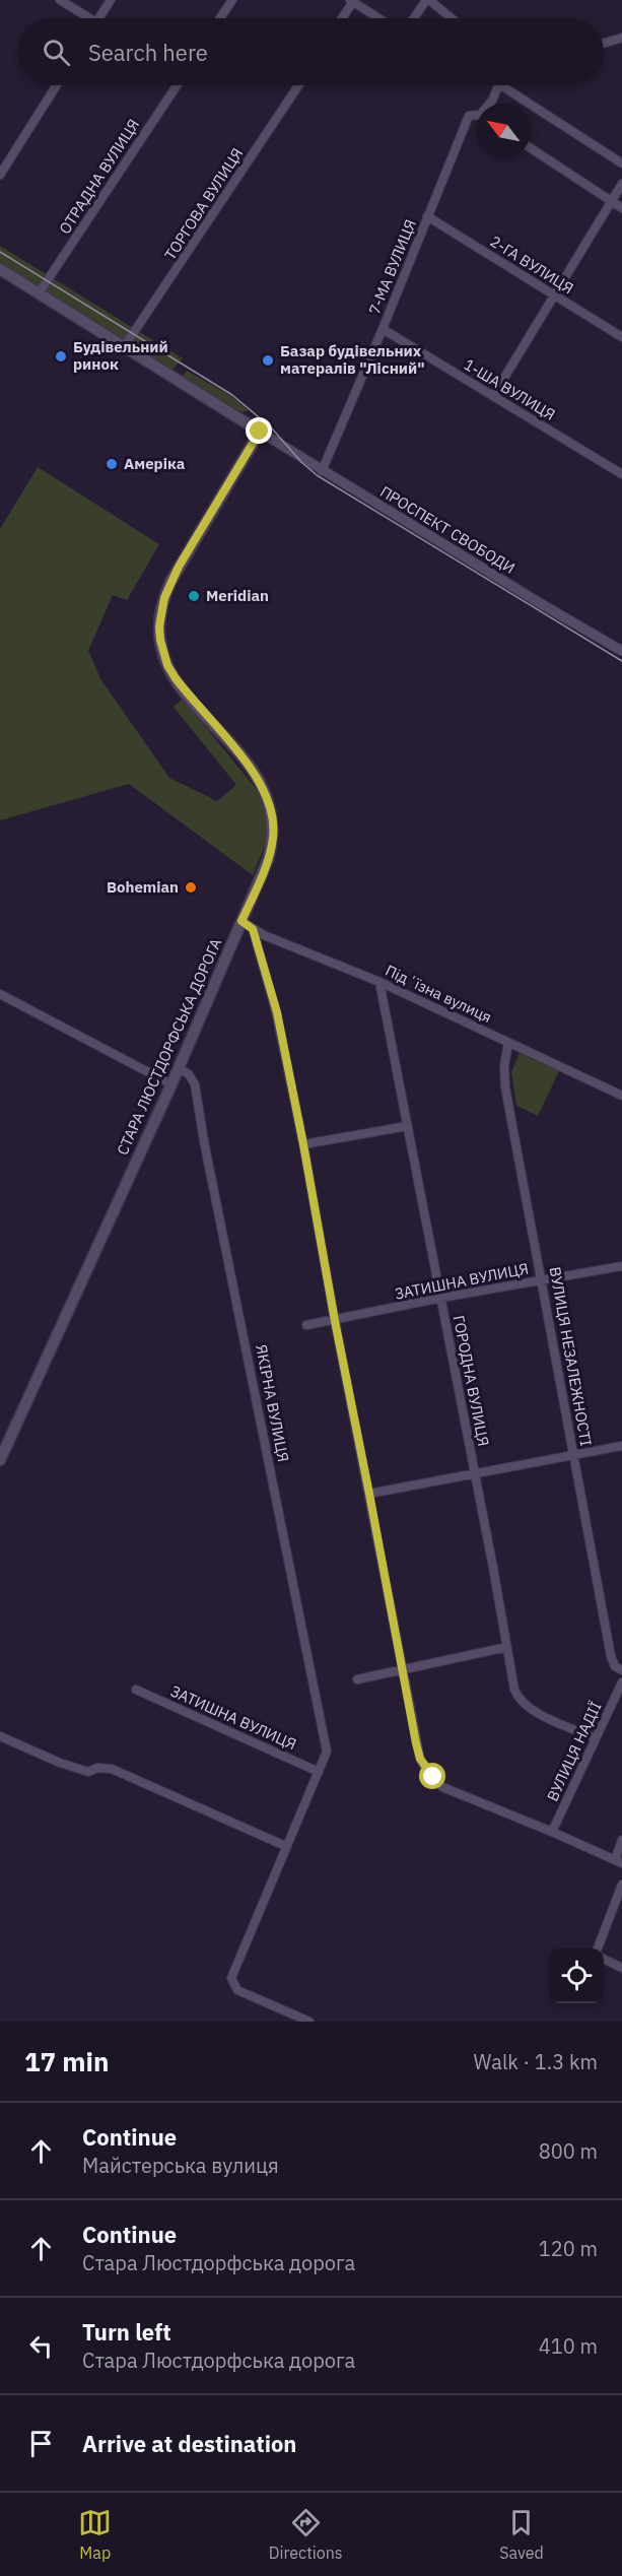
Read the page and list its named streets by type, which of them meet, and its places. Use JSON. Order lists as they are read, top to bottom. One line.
{"streets":{"main road":["СТАРА ЛЮСТДОРФСЬКА ДОРОГА"],"street":["ОТРАДНА ВУЛИЦЯ","ТОРГОВА ВУЛИЦЯ","2-ГА ВУЛИЦЯ","7-МА ВУЛИЦЯ","1-ША ВУЛИЦЯ","ПРОСПЕКТ СВОБОДИ","Підʼїзна вулиця","ЗАТИШНА ВУЛИЦЯ","ВУЛИЦЯ НЕЗАЛЕЖНОСТІ","ГОРОДНА ВУЛИЦЯ","ЯКІРНА ВУЛИЦЯ","ВУЛИЦЯ НАДІЇ"]},"crossings":[["2-ГА ВУЛИЦЯ","7-МА ВУЛИЦЯ"],["7-МА ВУЛИЦЯ","1-ША ВУЛИЦЯ"],["7-МА ВУЛИЦЯ","ПРОСПЕКТ СВОБОДИ"],["ПРОСПЕКТ СВОБОДИ","СТАРА ЛЮСТДОРФСЬКА ДОРОГА"],["Підʼїзна вулиця","СТАРА ЛЮСТДОРФСЬКА ДОРОГА"],["Підʼїзна вулиця","ВУЛИЦЯ НЕЗАЛЕЖНОСТІ"],["Підʼїзна вулиця","ГОРОДНА ВУЛИЦЯ"],["СТАРА ЛЮСТДОРФСЬКА ДОРОГА","ЯКІРНА ВУЛИЦЯ"],["ЗАТИШНА ВУЛИЦЯ","ВУЛИЦЯ НЕЗАЛЕЖНОСТІ"],["ЗАТИШНА ВУЛИЦЯ","ГОРОДНА ВУЛИЦЯ"],["ЗАТИШНА ВУЛИЦЯ","ЯКІРНА ВУЛИЦЯ"],["ГОРОДНА ВУЛИЦЯ","ВУЛИЦЯ НАДІЇ"]],"places":["Будівельний ринок","Базар будівельних матералів \"Лісний\"","Амеріка","Meridian","Bohemian"],"north":"top left","page":{"search":"Search here","heading":["17 min","Walk · 1.3 km"],"list":[["Continue","Майстерська вулиця","800 m"],["Continue","Стара Люстдорфська дорога","120 m"],["Turn left","Стара Люстдорфська дорога","410 m"],"Arrive at destination"],"nav":["Map","Directions","Saved"]}}
